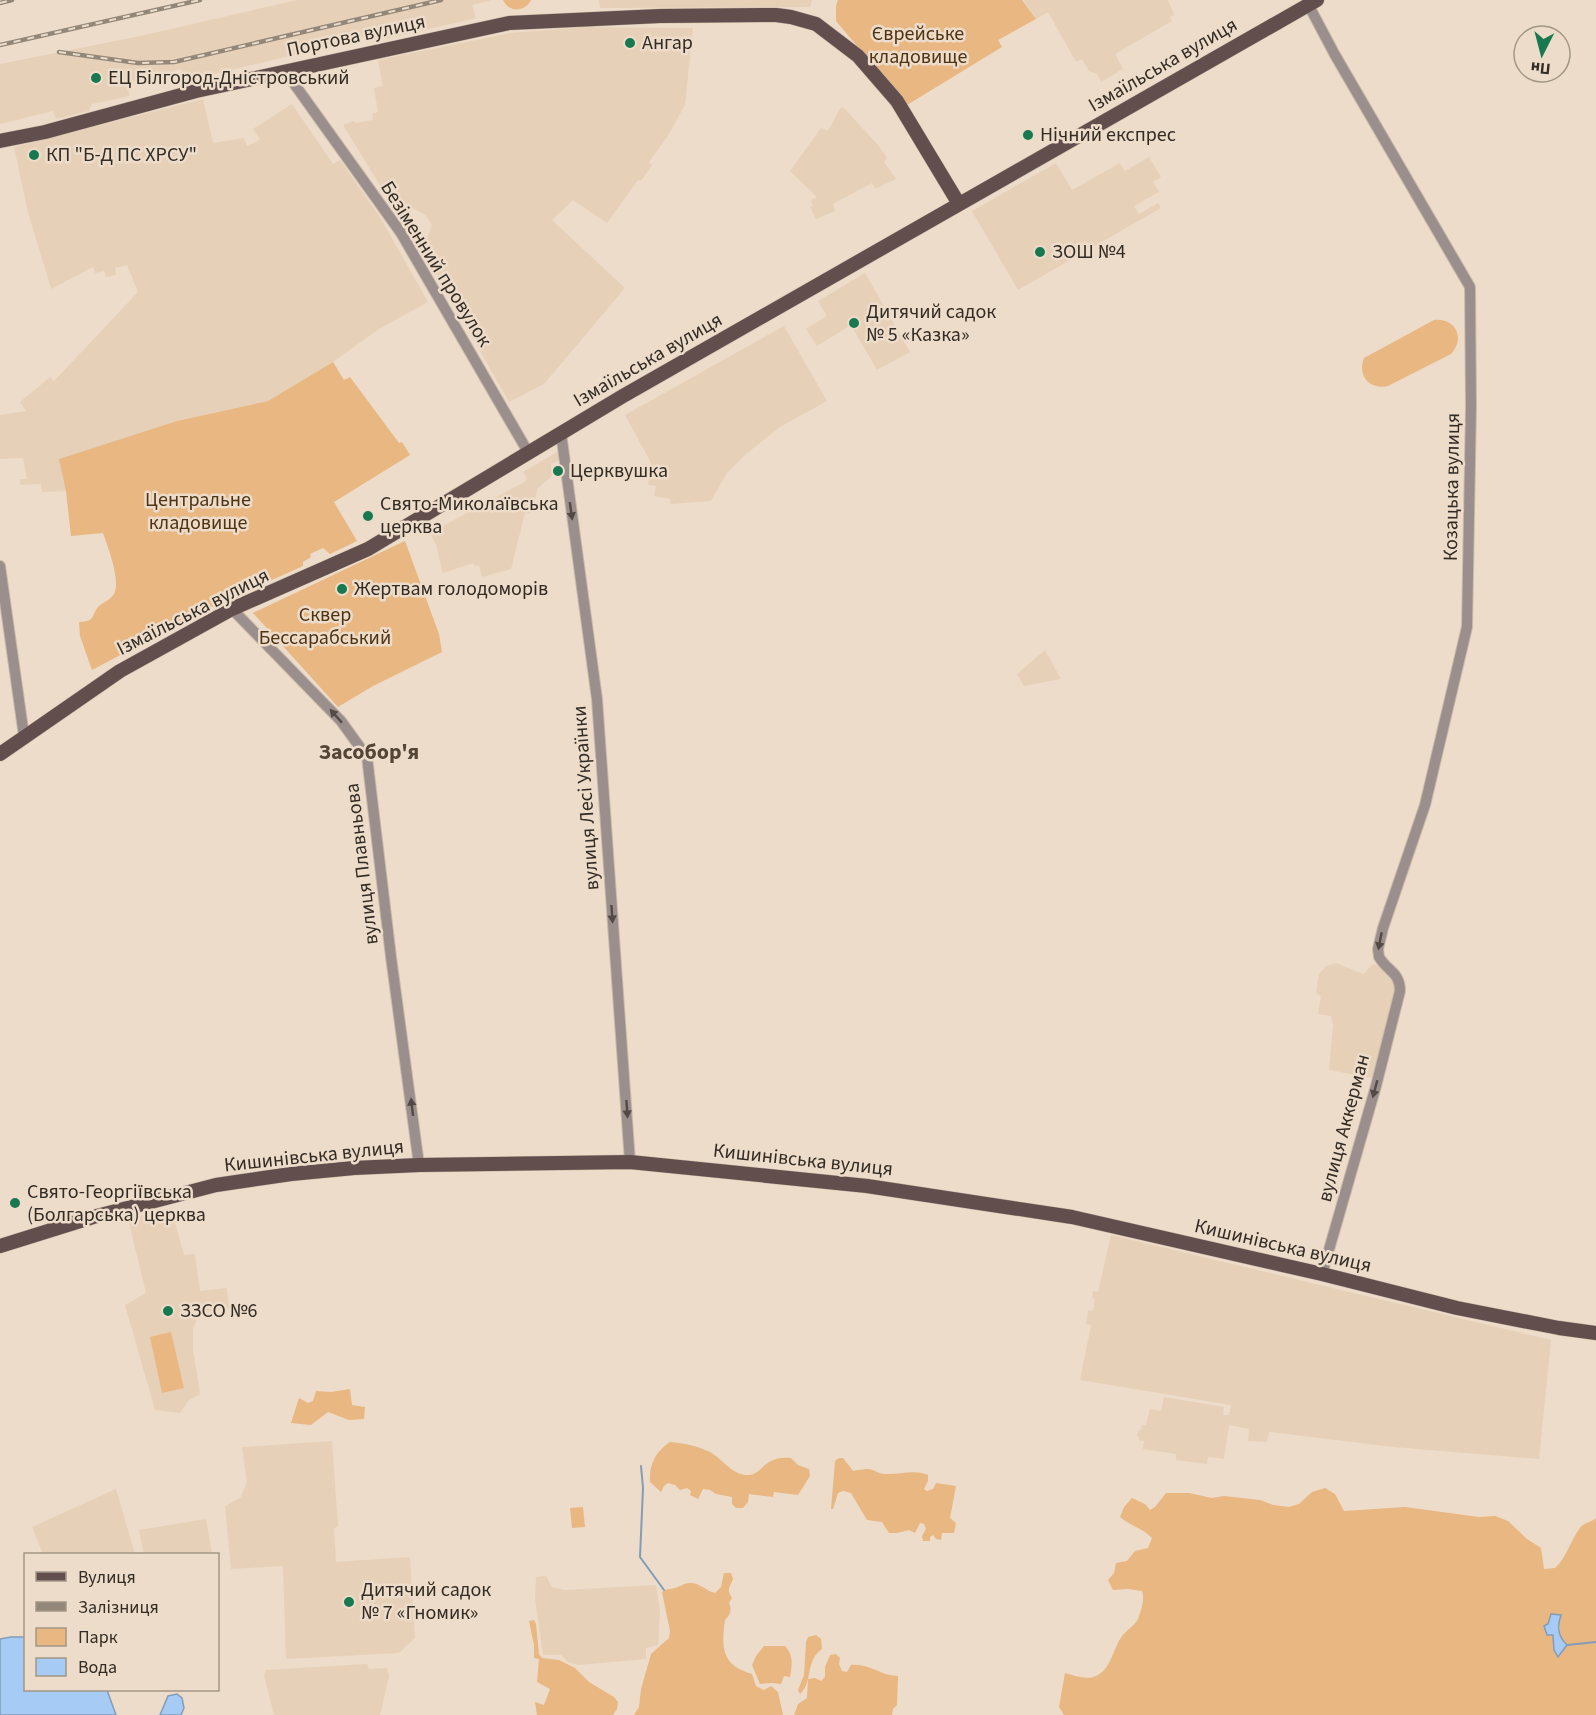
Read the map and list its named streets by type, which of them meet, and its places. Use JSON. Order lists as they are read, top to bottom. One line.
{"streets":{"main road":["Портова вулиця","Ізмаїльська вулиця","Кишинівська вулиця"],"street":["Безіменний провулок","Козацька вулиця","вулиця Лесі Українки","вулиця Плавньова","вулиця Аккерман"]},"crossings":[["Портова вулиця","Ізмаїльська вулиця"],["Портова вулиця","Безіменний провулок"],["Ізмаїльська вулиця","Безіменний провулок"],["Ізмаїльська вулиця","Козацька вулиця"],["Ізмаїльська вулиця","вулиця Лесі Українки"],["Ізмаїльська вулиця","вулиця Плавньова"],["Козацька вулиця","вулиця Аккерман"],["вулиця Лесі Українки","Кишинівська вулиця"],["вулиця Плавньова","Кишинівська вулиця"],["вулиця Аккерман","Кишинівська вулиця"]],"one_way":["Козацька вулиця","вулиця Лесі Українки","вулиця Плавньова","вулиця Аккерман"],"districts":["Засобор'я"],"parks":["Єврейське кладовище","Центральне кладовище","Сквер Бессарабський"],"places":["Ангар","ЕЦ Білгород-Дністровський","Нічний експрес","КП \"Б-Д ПС ХРСУ\"","ЗОШ №4","Дитячий садок № 5 «Казка»","Церквушка","Свято-Миколаївська церква","Жертвам голодоморів","Свято-Георгіївська (Болгарська) церква","ЗЗСО №6","Дитячий садок № 7 «Гномик»"],"legend":["Вулиця","Залізниця","Парк","Вода"],"north":"bottom"}
